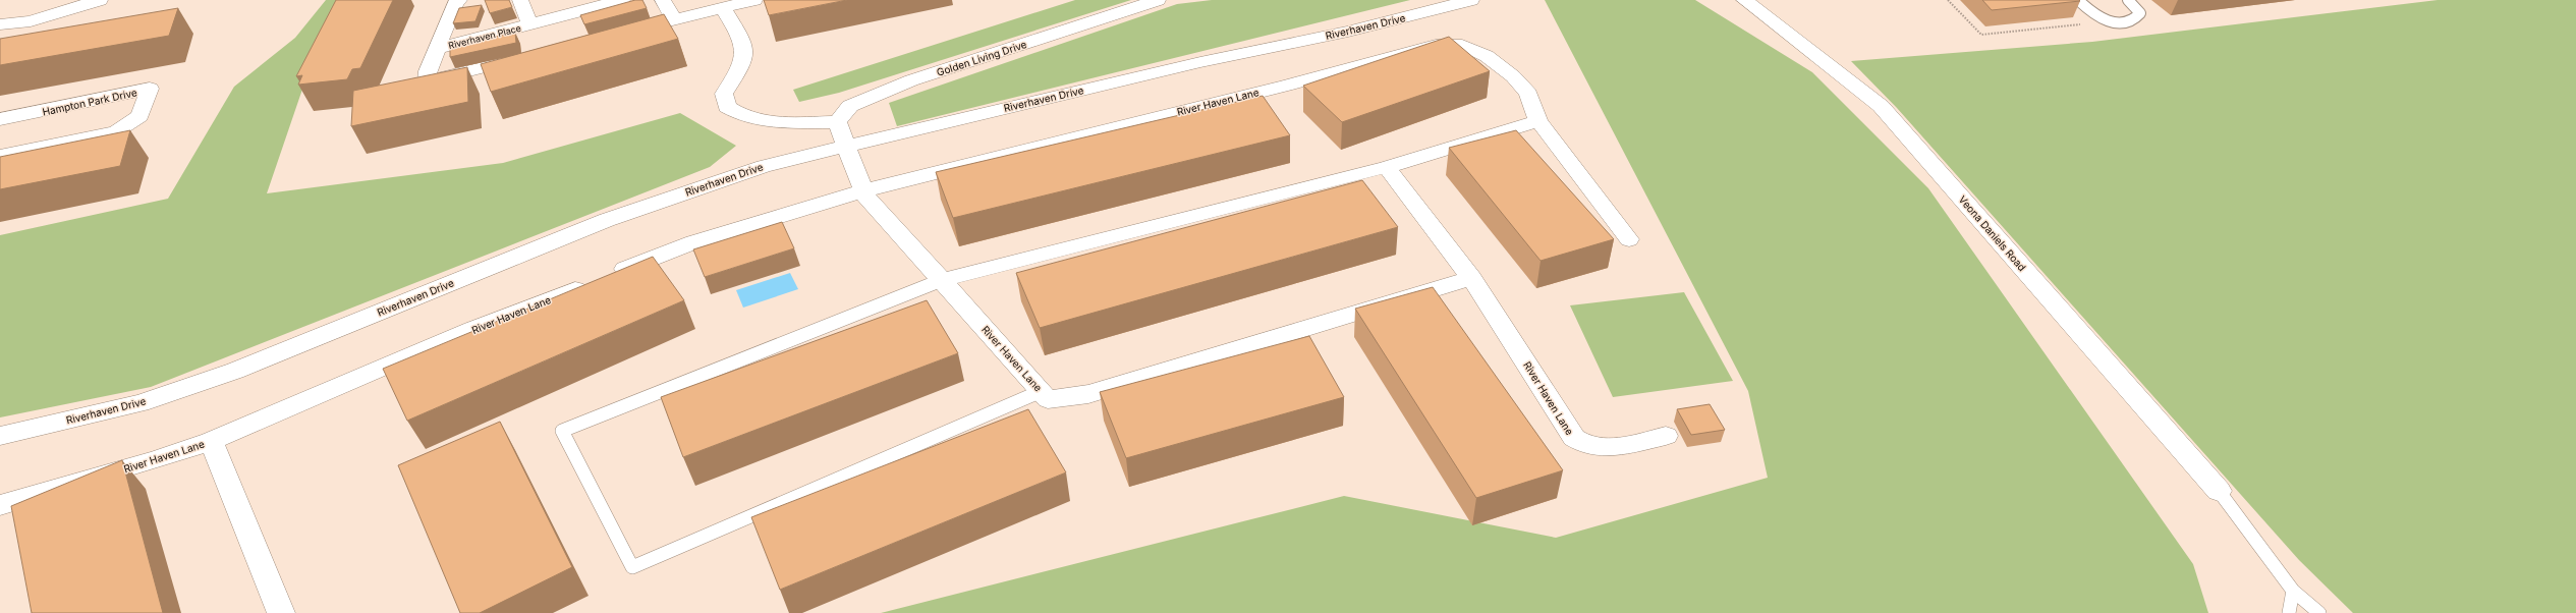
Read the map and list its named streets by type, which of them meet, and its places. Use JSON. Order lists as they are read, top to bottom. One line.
{"streets":{"street":["Riverhaven Drive","Riverhaven Place","Golden Living Drive","Hampton Park Drive","River Haven Lane","Veona Daniels Road"]},"crossings":[["Riverhaven Drive","River Haven Lane"]]}
